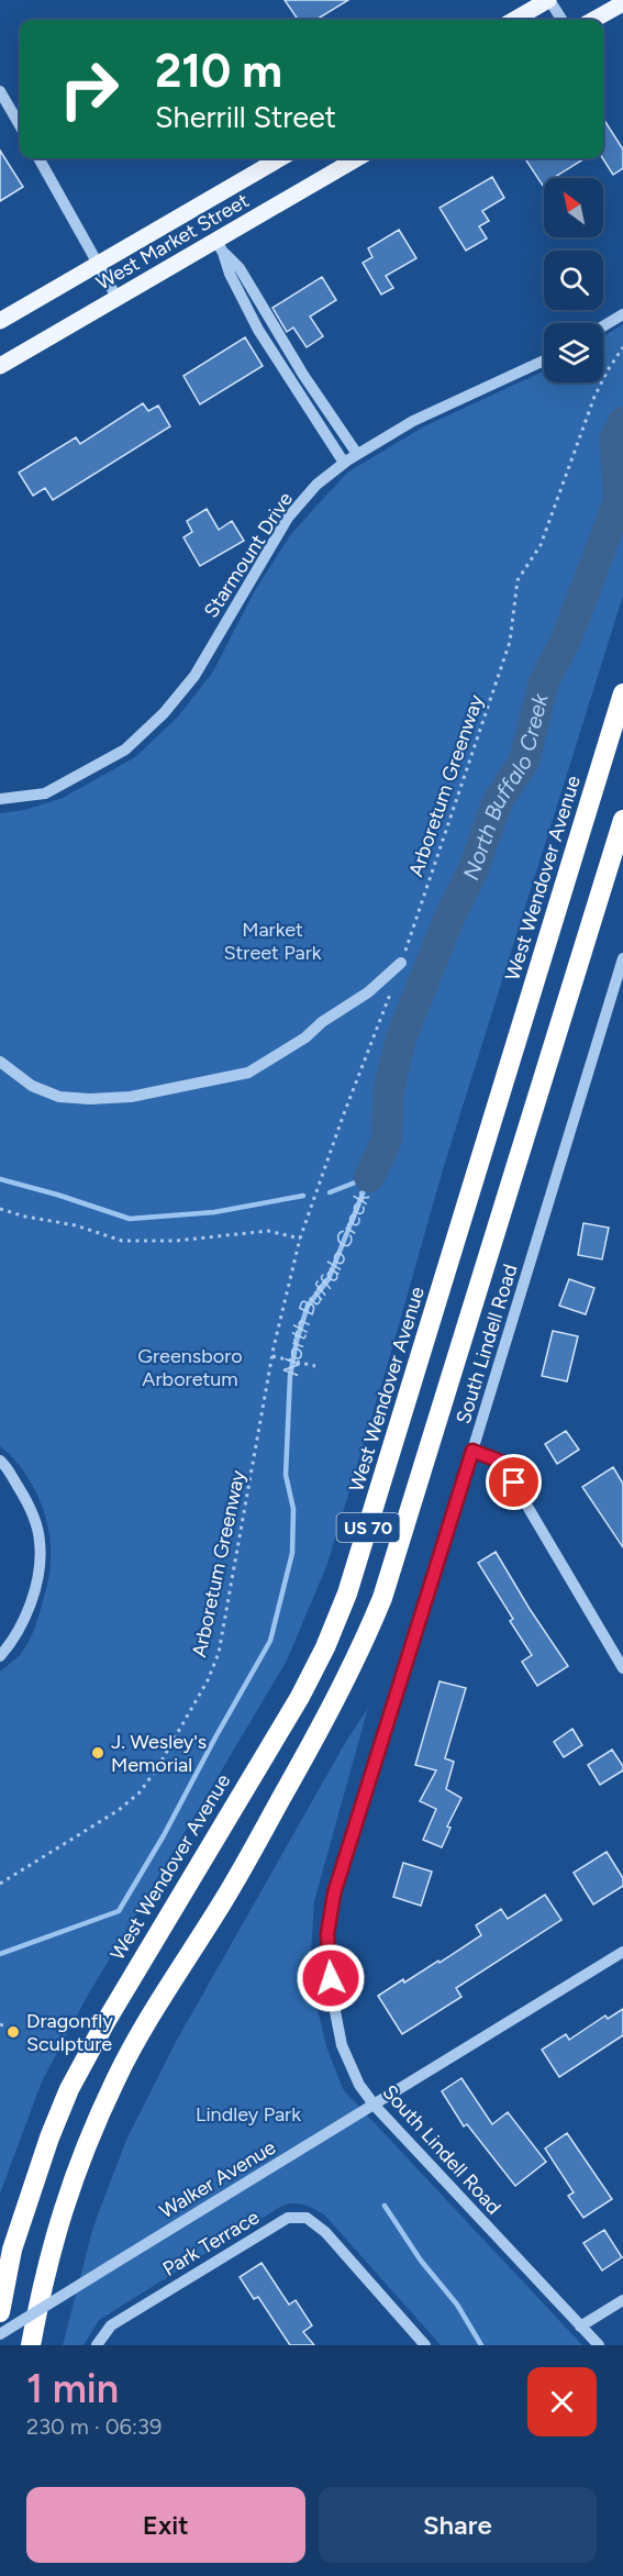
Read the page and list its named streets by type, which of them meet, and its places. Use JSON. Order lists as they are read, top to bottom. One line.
{"streets":{"highway":["West Wendover Avenue","US 70"],"main road":["West Market Street"],"street":["Starmount Drive","South Lindell Road","Walker Avenue","Park Terrace"],"path":["Arboretum Greenway"]},"crossings":[["South Lindell Road","Walker Avenue"]],"water":["North Buffalo Creek"],"parks":["Market Street Park","Greensboro Arboretum","Lindley Park"],"places":["J. Wesley's Memorial","Dragonfly Sculpture"],"north":"top left","page":{"turn":["210 m","Sherrill Street"],"heading":["1 min","230 m · 06:39"],"buttons":["Exit","Share"]}}
